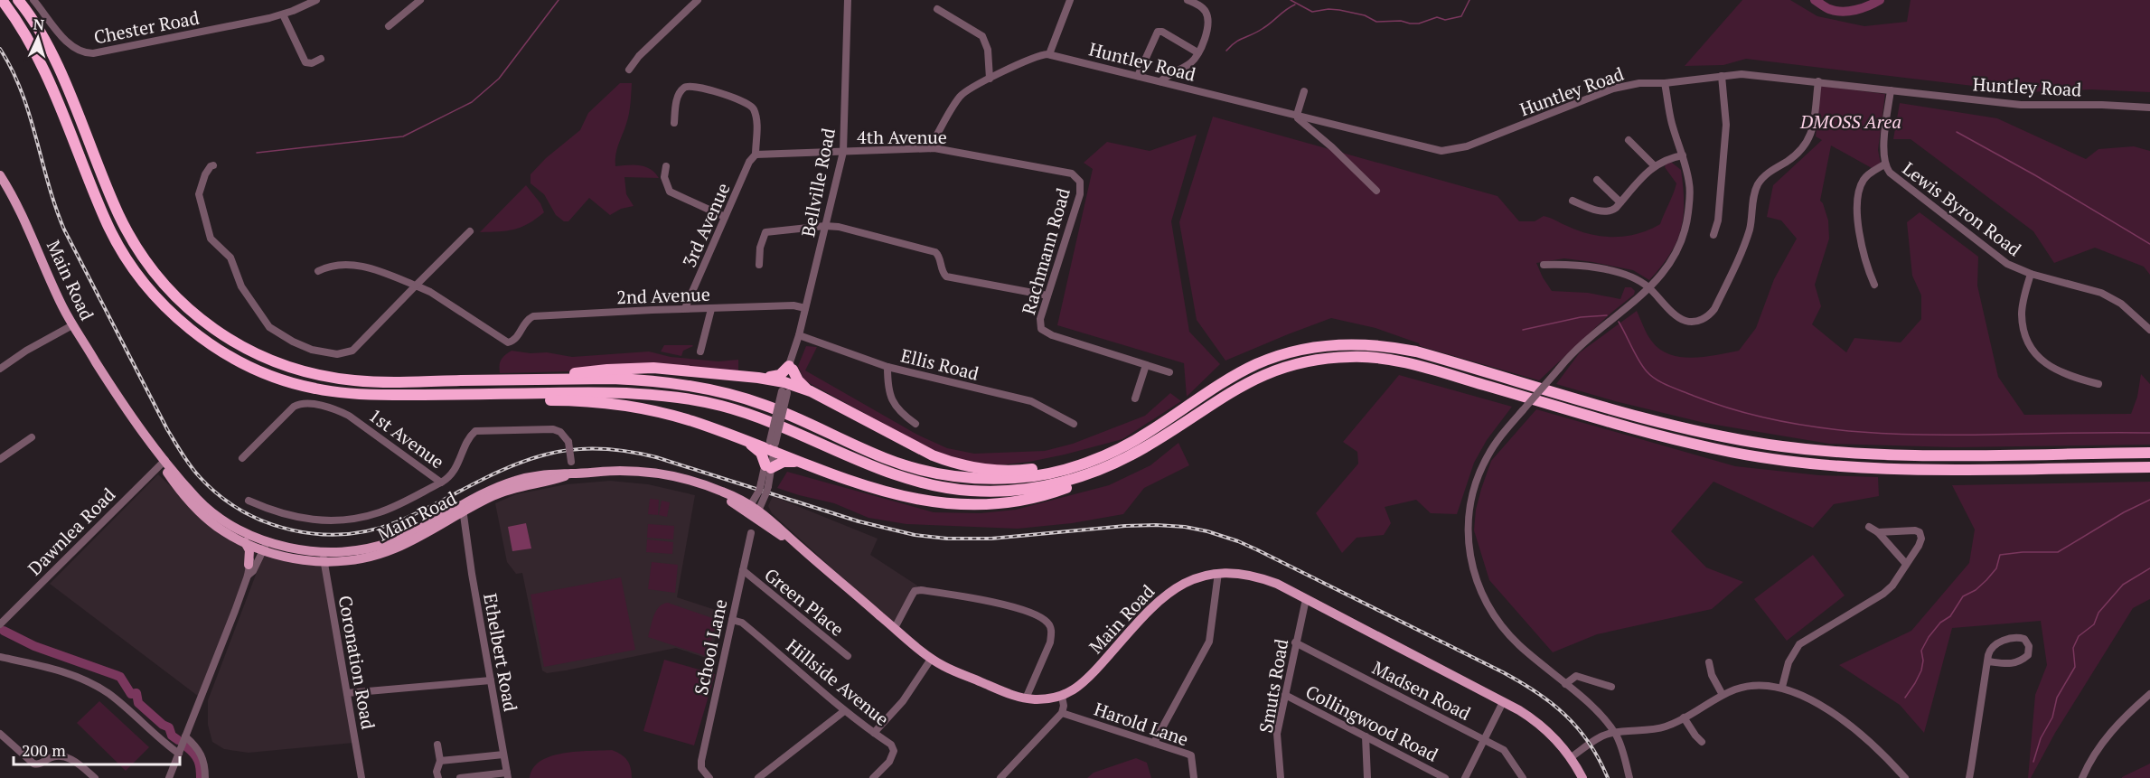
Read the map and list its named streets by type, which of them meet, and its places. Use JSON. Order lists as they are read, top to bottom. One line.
{"streets":{"main road":["Main Road"],"street":["Chester Road","Huntley Road","4th Avenue","Bellville Road","Lewis Byron Road","3rd Avenue","Rachmann Road","2nd Avenue","Ellis Road","1st Avenue","Dawnlea Road","Green Place","School Lane","Ethelbert Road","Coronation Road","Hillside Avenue","Smuts Road","Madsen Road","Collingwood Road","Harold Lane"]},"crossings":[["Huntley Road","Lewis Byron Road"],["4th Avenue","Bellville Road"],["4th Avenue","3rd Avenue"],["4th Avenue","Rachmann Road"],["Bellville Road","Main Road"],["Bellville Road","2nd Avenue"],["Bellville Road","Ellis Road"],["3rd Avenue","2nd Avenue"],["Main Road","1st Avenue"],["Main Road","Dawnlea Road"],["Main Road","Ethelbert Road"],["Main Road","Coronation Road"],["Main Road","Smuts Road"],["Green Place","School Lane"],["School Lane","Hillside Avenue"],["Smuts Road","Madsen Road"],["Smuts Road","Collingwood Road"]],"parks":["DMOSS Area"],"scale_bar":"200 m","north":"top"}
